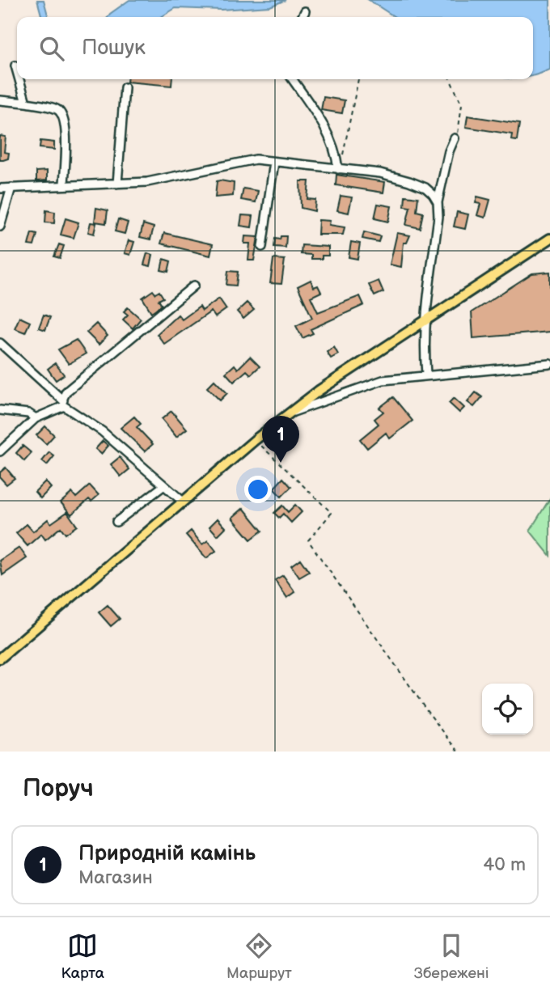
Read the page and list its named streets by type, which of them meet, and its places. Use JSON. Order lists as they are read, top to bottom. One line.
{"page":{"search":"Пошук","pins":"1","heading":"Поруч","list":[{"mark":"1","name":"Природній камінь","note":"Магазин","value":"40 m"}],"nav":["Карта","Маршрут","Збережені"]}}
